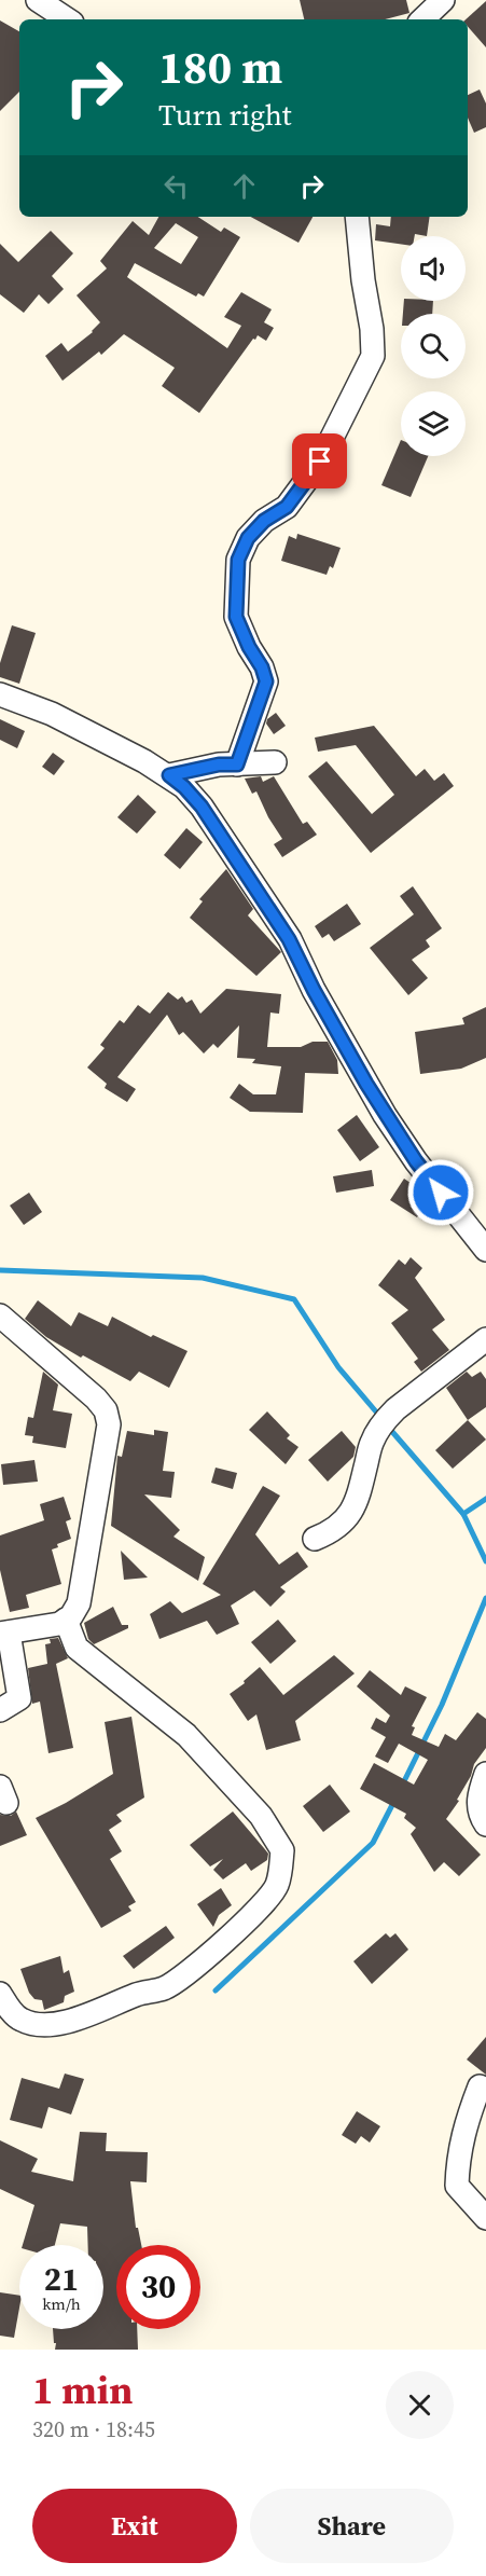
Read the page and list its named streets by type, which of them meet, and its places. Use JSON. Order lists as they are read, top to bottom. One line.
{"page":{"turn":["180 m","Turn right"],"speed":"21 km/h","limit":"30","heading":["1 min","320 m · 18:45"],"buttons":["Exit","Share"]}}
